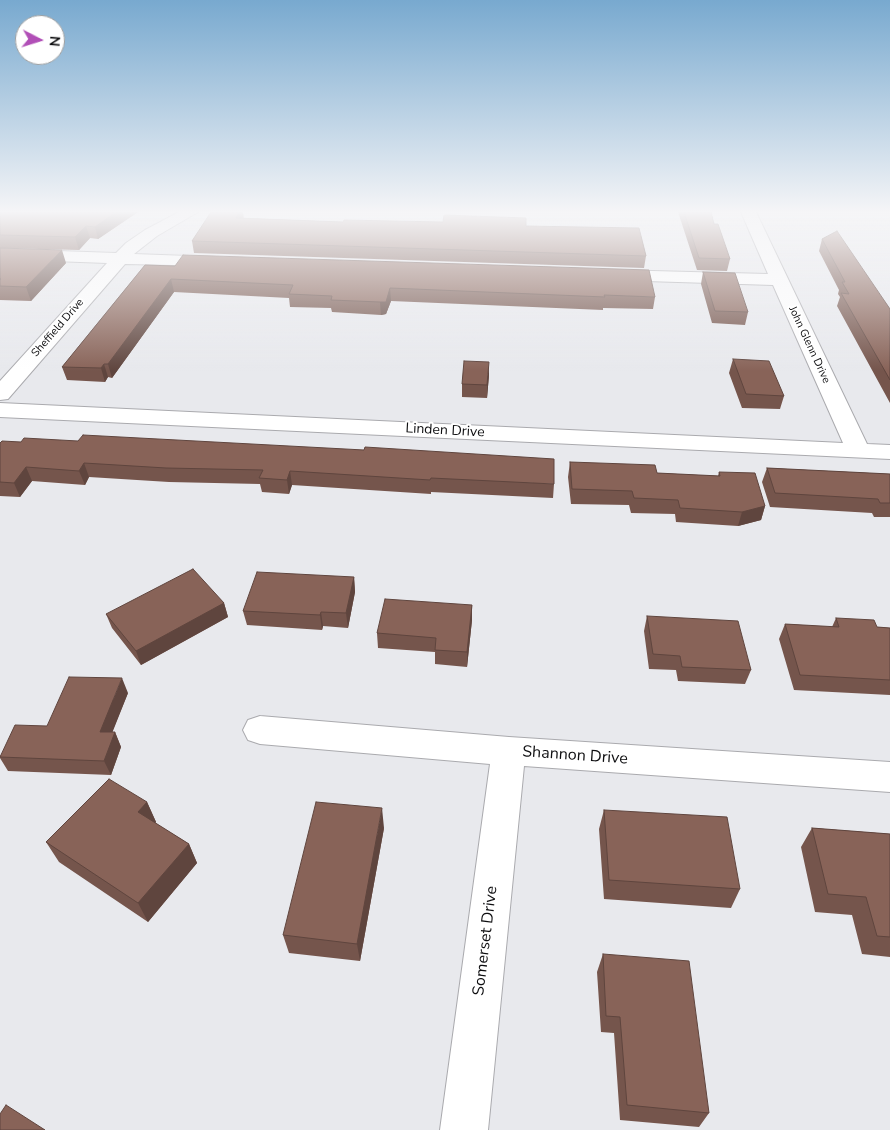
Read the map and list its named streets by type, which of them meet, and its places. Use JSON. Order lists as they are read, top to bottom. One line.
{"streets":{"street":["Sheffield Drive","John Glenn Drive","Linden Drive","Shannon Drive","Somerset Drive"]},"crossings":[["John Glenn Drive","Linden Drive"],["Shannon Drive","Somerset Drive"]],"north":"right"}
